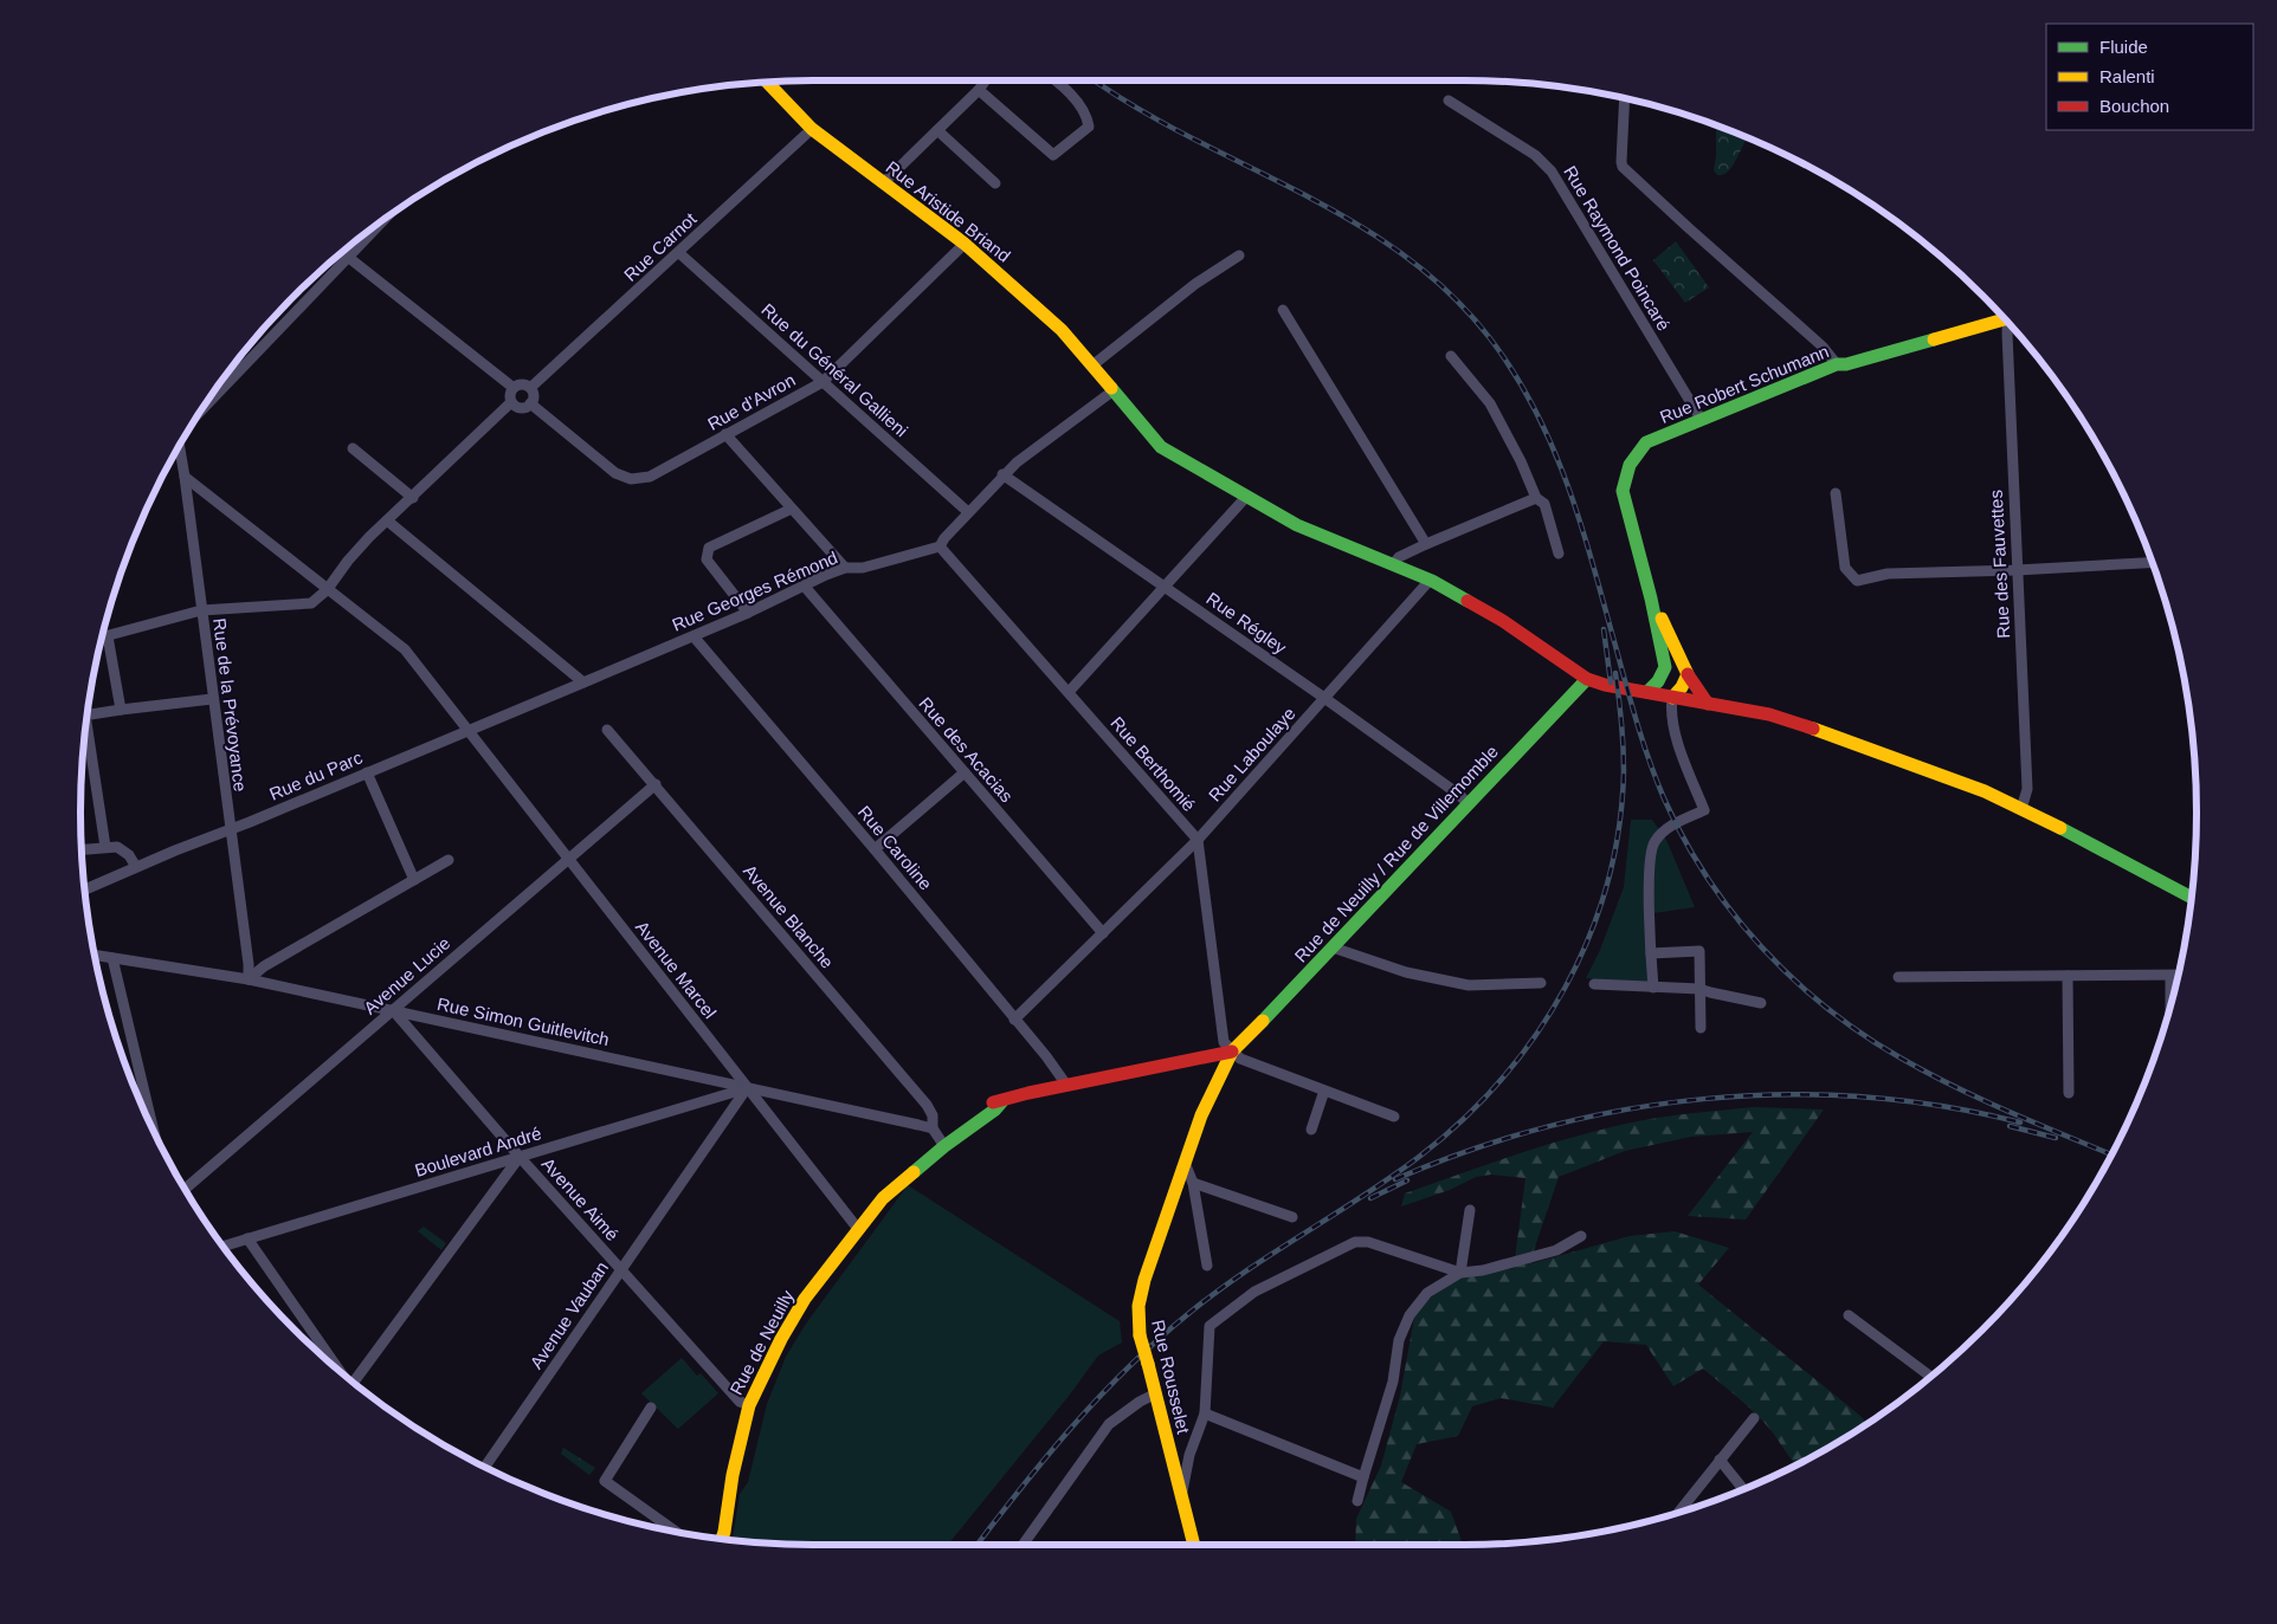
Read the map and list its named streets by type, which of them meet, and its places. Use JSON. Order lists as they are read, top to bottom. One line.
{"streets":{"main road":["Rue Aristide Briand","Rue Robert Schumann","Rue de Neuilly / Rue de Villemomble","Rue de Neuilly","Rue Rousselet"],"street":["Rue Carnot","Rue Raymond Poincaré","Rue du Général Gallieni","Rue d'Avron","Rue des Fauvettes","Rue Georges Rémond","Rue Régley","Rue de la Prévoyance","Rue des Acacias","Rue Laboulaye","Rue Berthomié","Rue du Parc","Rue Caroline","Avenue Blanche","Avenue Marcel","Avenue Lucie","Rue Simon Guitlevitch","Boulevard André","Avenue Aimé","Avenue Vauban"]},"crossings":[["Rue Aristide Briand","Rue Carnot"],["Rue Aristide Briand","Rue d'Avron"],["Rue Aristide Briand","Rue Laboulaye"],["Rue Aristide Briand","Rue de Neuilly / Rue de Villemomble"],["Rue Carnot","Rue du Général Gallieni"],["Rue Carnot","Rue d'Avron"],["Rue Raymond Poincaré","Rue Robert Schumann"],["Rue du Général Gallieni","Rue d'Avron"],["Rue Georges Rémond","Rue des Acacias"],["Rue Georges Rémond","Rue Berthomié"],["Rue Georges Rémond","Rue du Parc"],["Rue Georges Rémond","Rue Caroline"],["Rue Georges Rémond","Avenue Marcel"],["Rue Régley","Rue Laboulaye"],["Rue Régley","Rue de Neuilly / Rue de Villemomble"],["Rue de la Prévoyance","Rue du Parc"],["Rue de la Prévoyance","Avenue Marcel"],["Rue de la Prévoyance","Rue Simon Guitlevitch"],["Rue des Acacias","Rue Laboulaye"],["Rue Laboulaye","Rue Berthomié"],["Rue Laboulaye","Rue Caroline"],["Rue du Parc","Avenue Marcel"],["Rue Caroline","Rue de Neuilly"],["Rue de Neuilly / Rue de Villemomble","Rue de Neuilly"],["Rue de Neuilly / Rue de Villemomble","Rue Rousselet"],["Avenue Blanche","Avenue Lucie"],["Avenue Blanche","Rue Simon Guitlevitch"],["Avenue Blanche","Rue de Neuilly"],["Avenue Marcel","Avenue Lucie"],["Avenue Marcel","Rue Simon Guitlevitch"],["Avenue Marcel","Boulevard André"],["Avenue Marcel","Avenue Vauban"],["Avenue Marcel","Rue de Neuilly"],["Avenue Lucie","Rue Simon Guitlevitch"],["Avenue Lucie","Avenue Aimé"],["Rue Simon Guitlevitch","Boulevard André"],["Rue Simon Guitlevitch","Avenue Aimé"],["Rue Simon Guitlevitch","Avenue Vauban"],["Rue Simon Guitlevitch","Rue de Neuilly"],["Boulevard André","Avenue Aimé"],["Boulevard André","Avenue Vauban"],["Avenue Aimé","Avenue Vauban"],["Avenue Aimé","Rue de Neuilly"],["Rue de Neuilly","Rue Rousselet"]],"legend":["Fluide","Ralenti","Bouchon"]}
